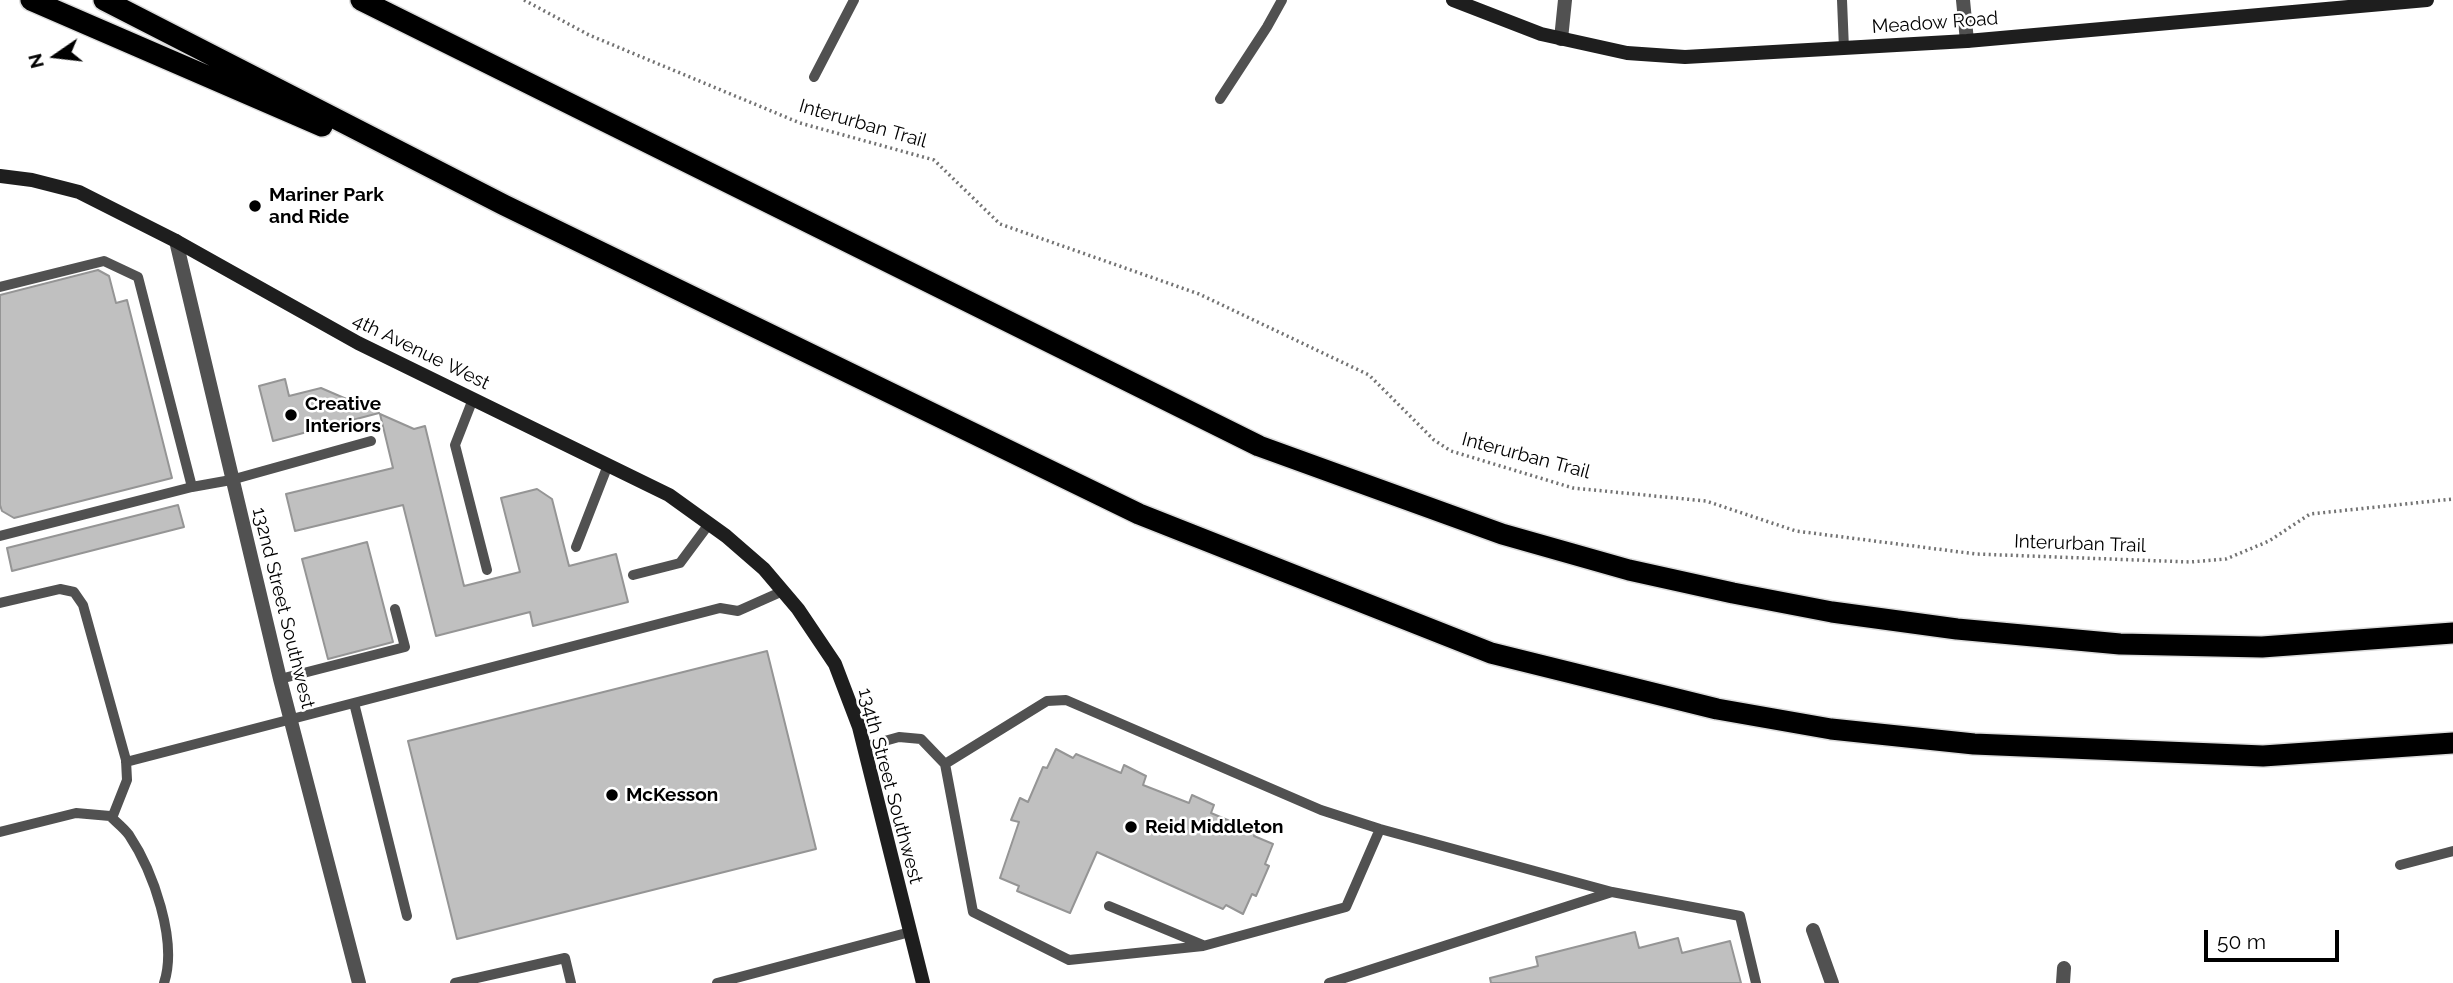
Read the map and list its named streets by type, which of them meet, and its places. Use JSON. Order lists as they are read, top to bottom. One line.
{"streets":{"street":["Meadow Road","4th Avenue West","132nd Street Southwest","134th Street Southwest"],"path":["Interurban Trail"]},"crossings":[["4th Avenue West","132nd Street Southwest"],["4th Avenue West","134th Street Southwest"]],"places":["Mariner Park and Ride","Creative Interiors","McKesson","Reid Middleton"],"scale_bar":"50 m","north":"left"}
